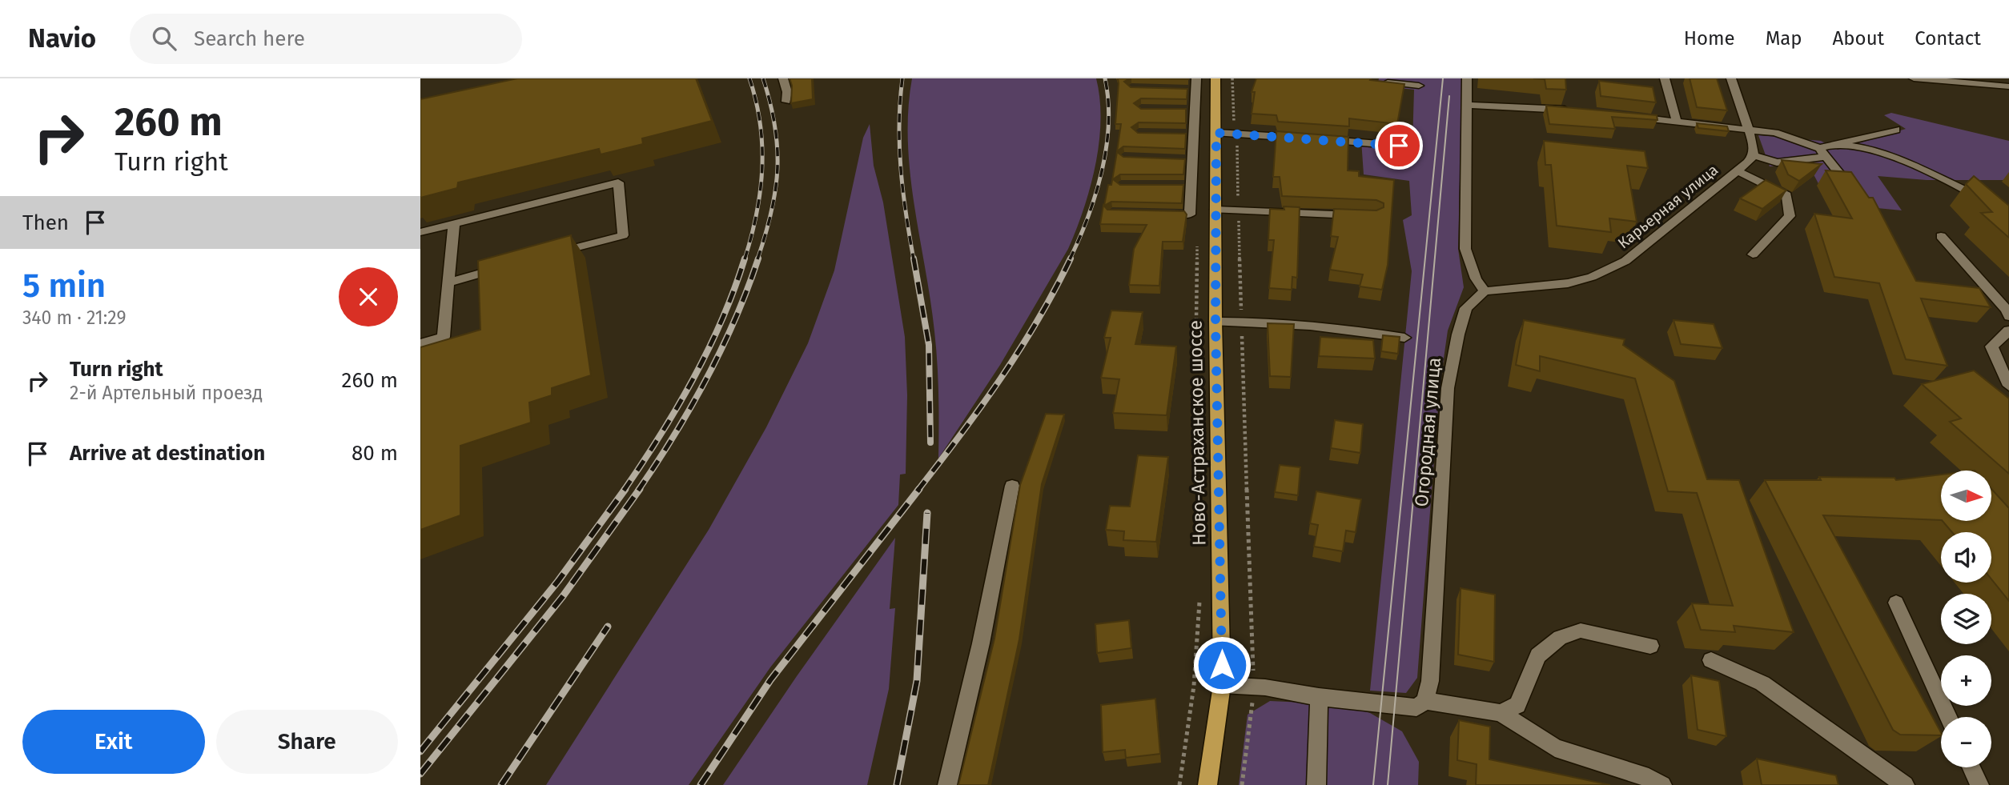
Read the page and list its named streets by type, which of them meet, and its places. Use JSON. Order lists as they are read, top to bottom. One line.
{"streets":{"main road":["Ново-Астраханское шоссе"],"street":["Карьерная улица","Огородная улица"]},"crossings":[["Карьерная улица","Огородная улица"]],"north":"right","page":{"header":"Navio","search":"Search here","nav":["Home","Map","About","Contact"],"turn":["260 m","Turn right"],"then":"Then","heading":["5 min","340 m · 21:29"],"list":[{"name":"Turn right","note":"2-й Артельный проезд","value":"260 m"},{"name":"Arrive at destination","value":"80 m"}],"map_buttons":["+","−"],"buttons":["Exit","Share"]}}
